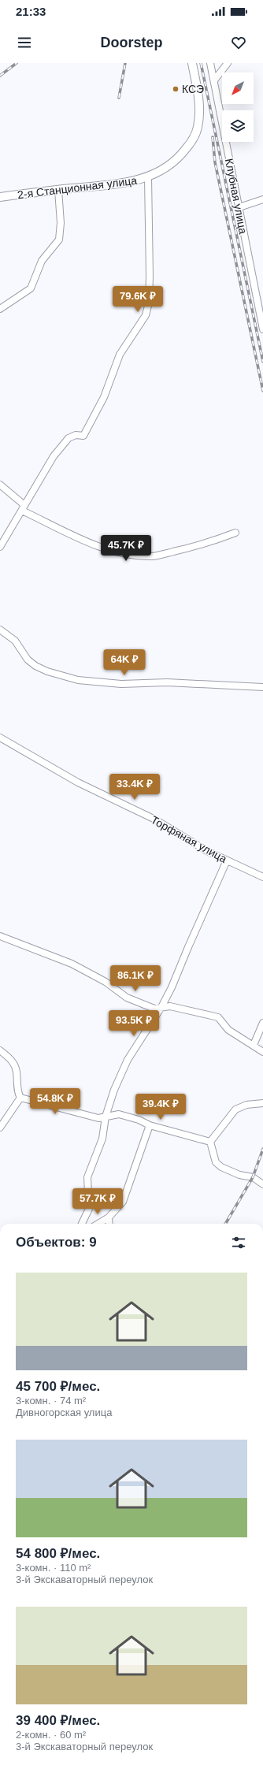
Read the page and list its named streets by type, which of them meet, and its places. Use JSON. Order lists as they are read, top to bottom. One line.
{"streets":{"main road":["2-я Станционная улица"],"street":["Клубная улица","Торфяная улица"]},"places":["КСЭ"],"north":"bottom left","page":{"status":"21:33","header":"Doorstep","price":["79.6K ₽","45.7K ₽","64K ₽","33.4K ₽","86.1K ₽","93.5K ₽","54.8K ₽","39.4K ₽","57.7K ₽"],"heading":"Объектов: 9","list":[{"name":"45 700 ₽/мес.","note":"3-комн. · 74 m² · Дивногорская улица"},{"name":"54 800 ₽/мес.","note":"3-комн. · 110 m² · 3-й Экскаваторный переулок"},{"name":"39 400 ₽/мес.","note":"2-комн. · 60 m² · 3-й Экскаваторный переулок"}]}}
